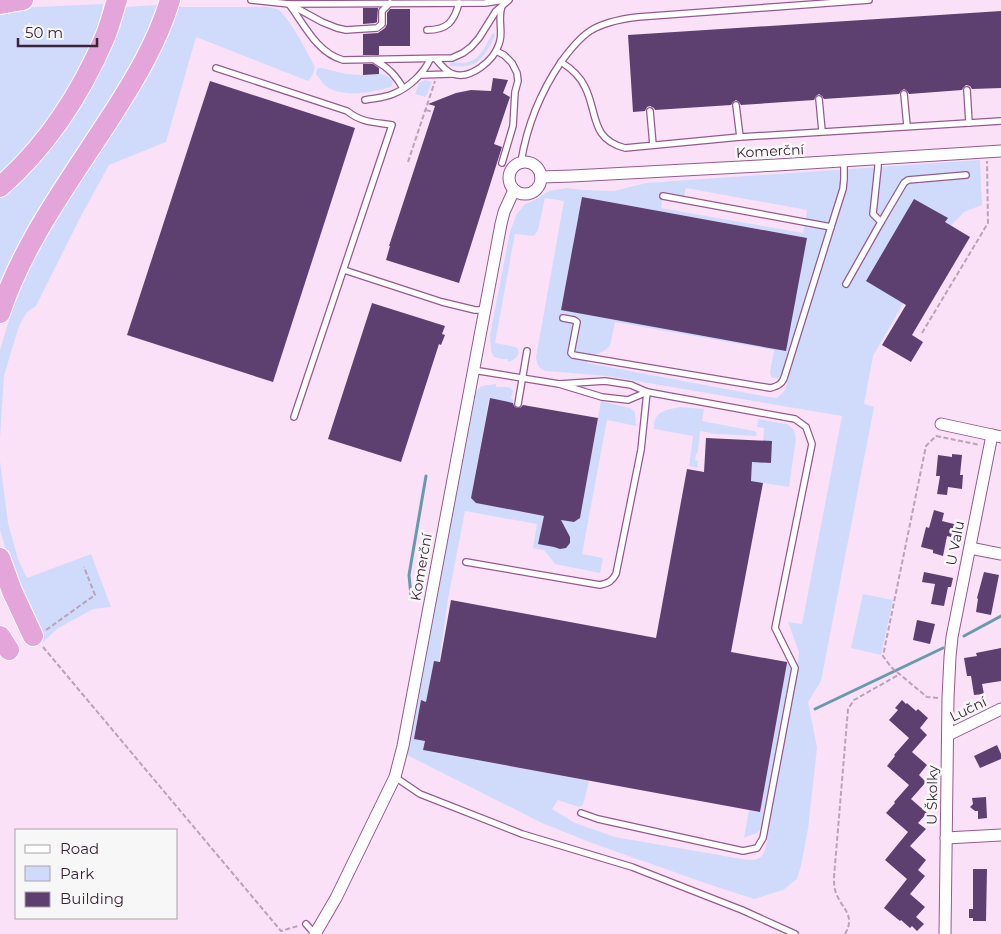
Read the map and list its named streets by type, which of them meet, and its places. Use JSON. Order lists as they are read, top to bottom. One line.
{"streets":{"street":["Komerční","U Valu","Luční","U Školky"]},"crossings":[["U Valu","U Školky"],["Luční","U Školky"]],"legend":["Road","Park","Building"],"scale_bar":"50 m"}
